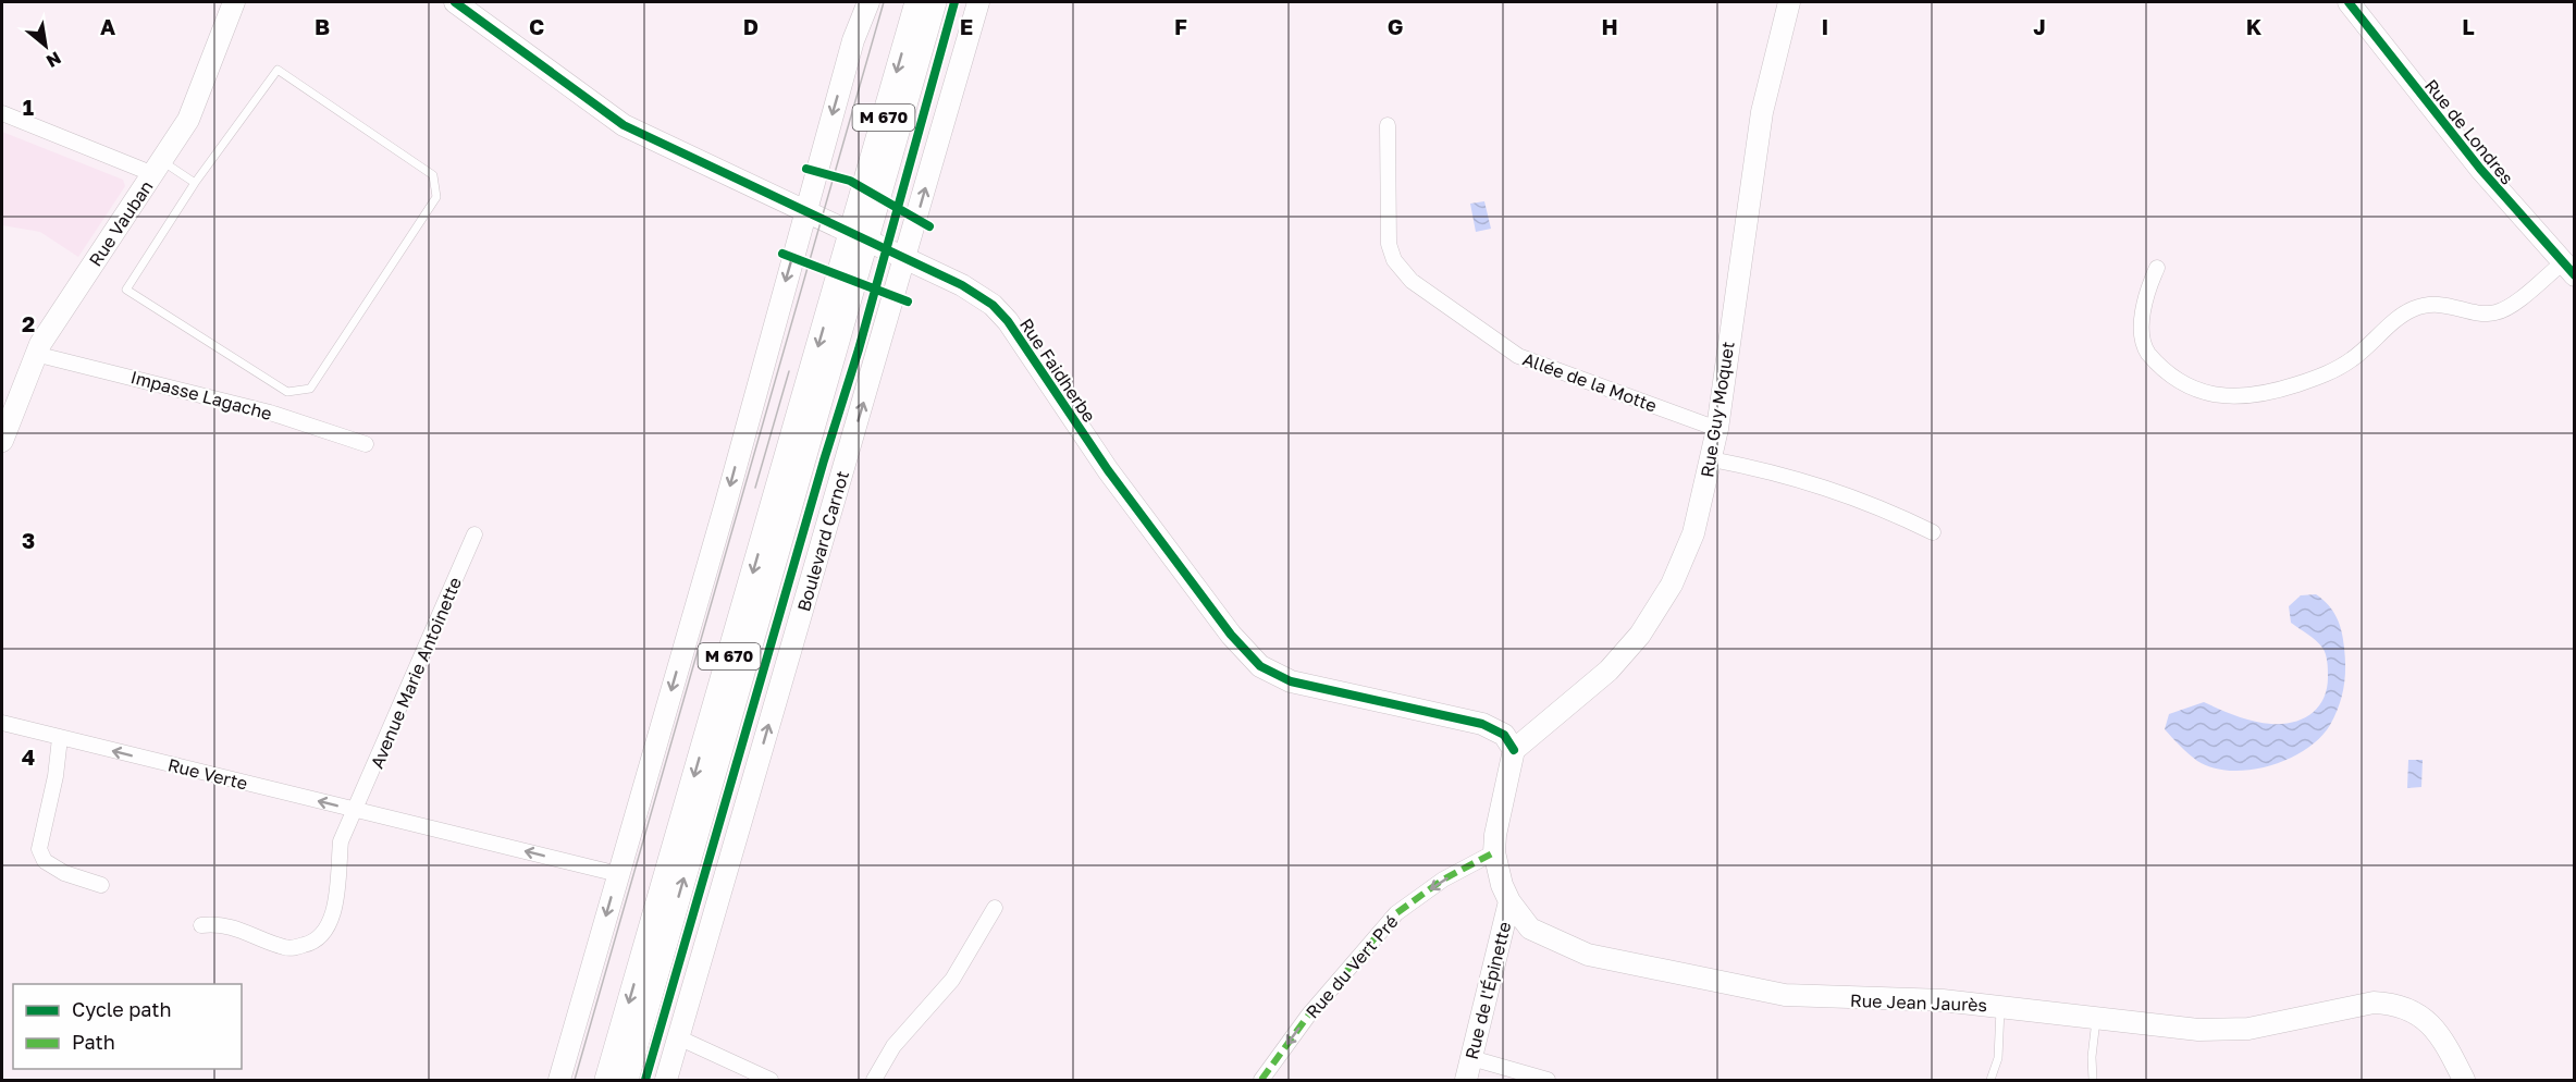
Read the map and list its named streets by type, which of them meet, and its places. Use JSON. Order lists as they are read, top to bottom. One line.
{"streets":{"main road":["M 670"],"street":["Rue de Londres","Rue Vauban","Rue Faidherbe","Allée de la Motte","Impasse Lagache","Rue Guy Moquet","Boulevard Carnot","Avenue Marie Antoinette","Rue Verte","Rue du Vert Pré","Rue de l'Épinette","Rue Jean Jaurès"]},"crossings":[["M 670","Rue Faidherbe"],["Rue Vauban","Impasse Lagache"],["Rue Faidherbe","Rue Guy Moquet"],["Rue Faidherbe","Boulevard Carnot"],["Rue Faidherbe","Rue Jean Jaurès"],["Allée de la Motte","Rue Guy Moquet"],["Rue Guy Moquet","Rue Jean Jaurès"],["Avenue Marie Antoinette","Rue Verte"],["Rue du Vert Pré","Rue Jean Jaurès"],["Rue de l'Épinette","Rue Jean Jaurès"]],"one_way":["Rue Verte","Rue du Vert Pré"],"legend":["Cycle path","Path"],"north":"bottom right","grid":{"columns":["A","B","C","D","E","F","G","H","I","J","K","L"],"rows":["1","2","3","4"]}}
